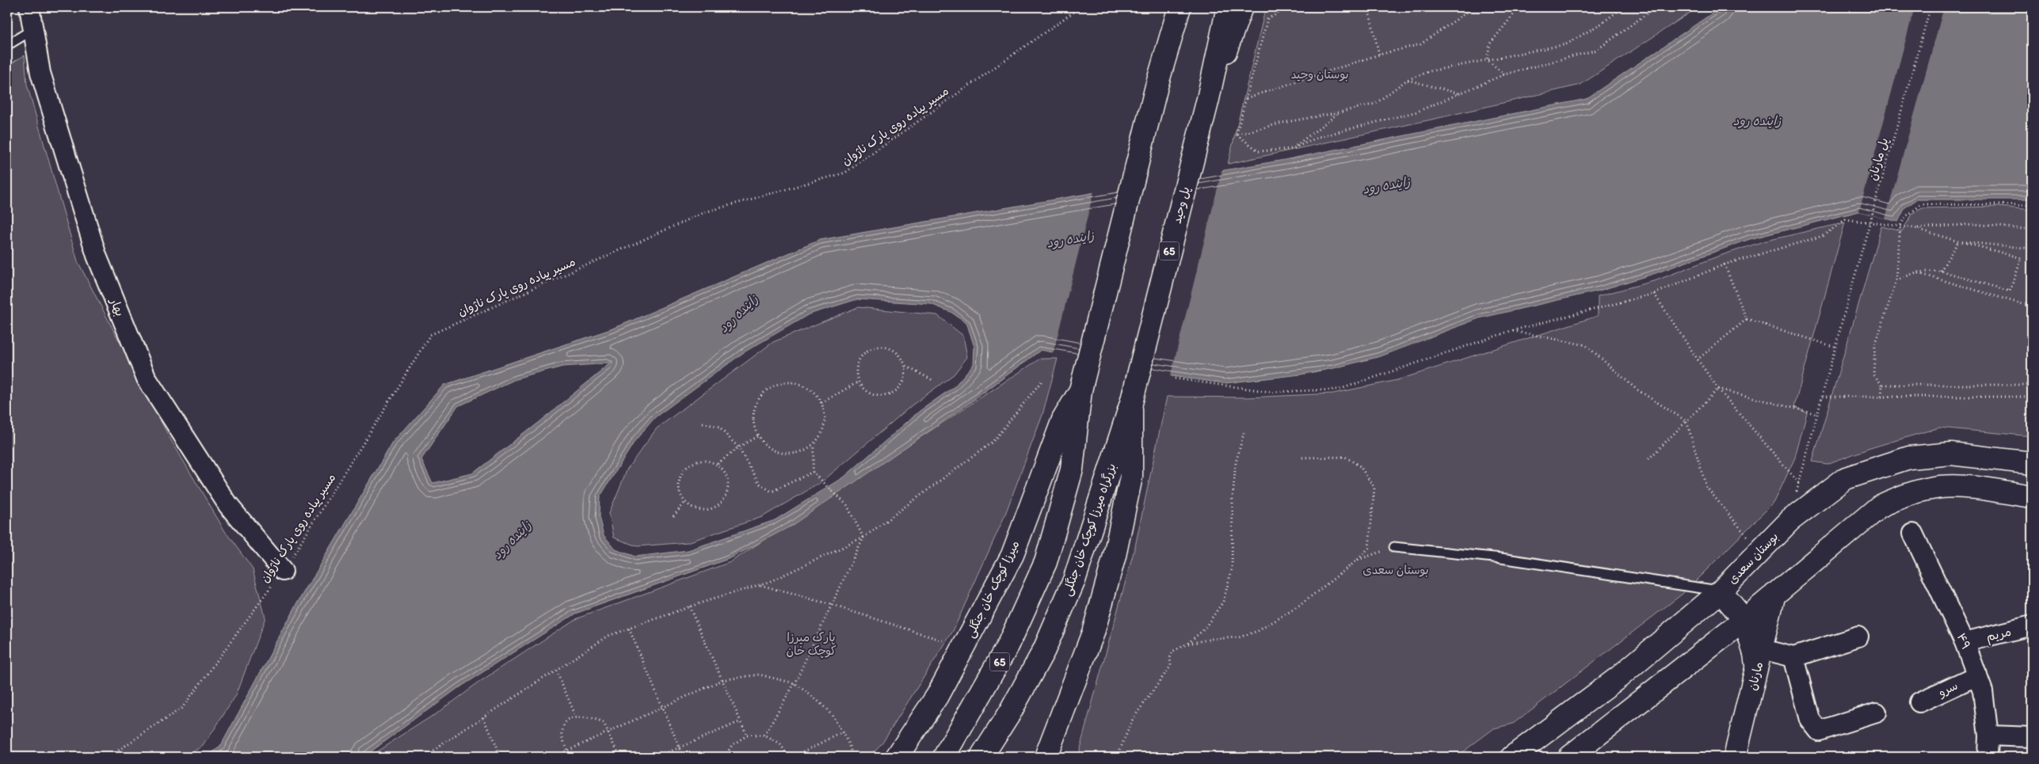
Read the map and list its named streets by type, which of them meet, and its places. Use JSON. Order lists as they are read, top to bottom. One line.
{"streets":{"main road":["پل وحید","65","بزرگراه میرزا کوچک خان جنگلی","بوستان سعدی","میرزا کوچک خان جنگلی","مارنان"],"street":["بهار","مریم","۴۹","سرو"],"path":["مسیر پیاده روی پارک ناژوان","پل مارنان"]},"crossings":[["مسیر پیاده روی پارک ناژوان","بهار"],["پل وحید","65"],["پل وحید","بزرگراه میرزا کوچک خان جنگلی"],["65","میرزا کوچک خان جنگلی"],["مریم","۴۹"],["۴۹","سرو"]],"water":["زاینده رود"],"parks":["بوستان وحید","بوستان سعدی","پارک میرزا کوچک خان"]}
